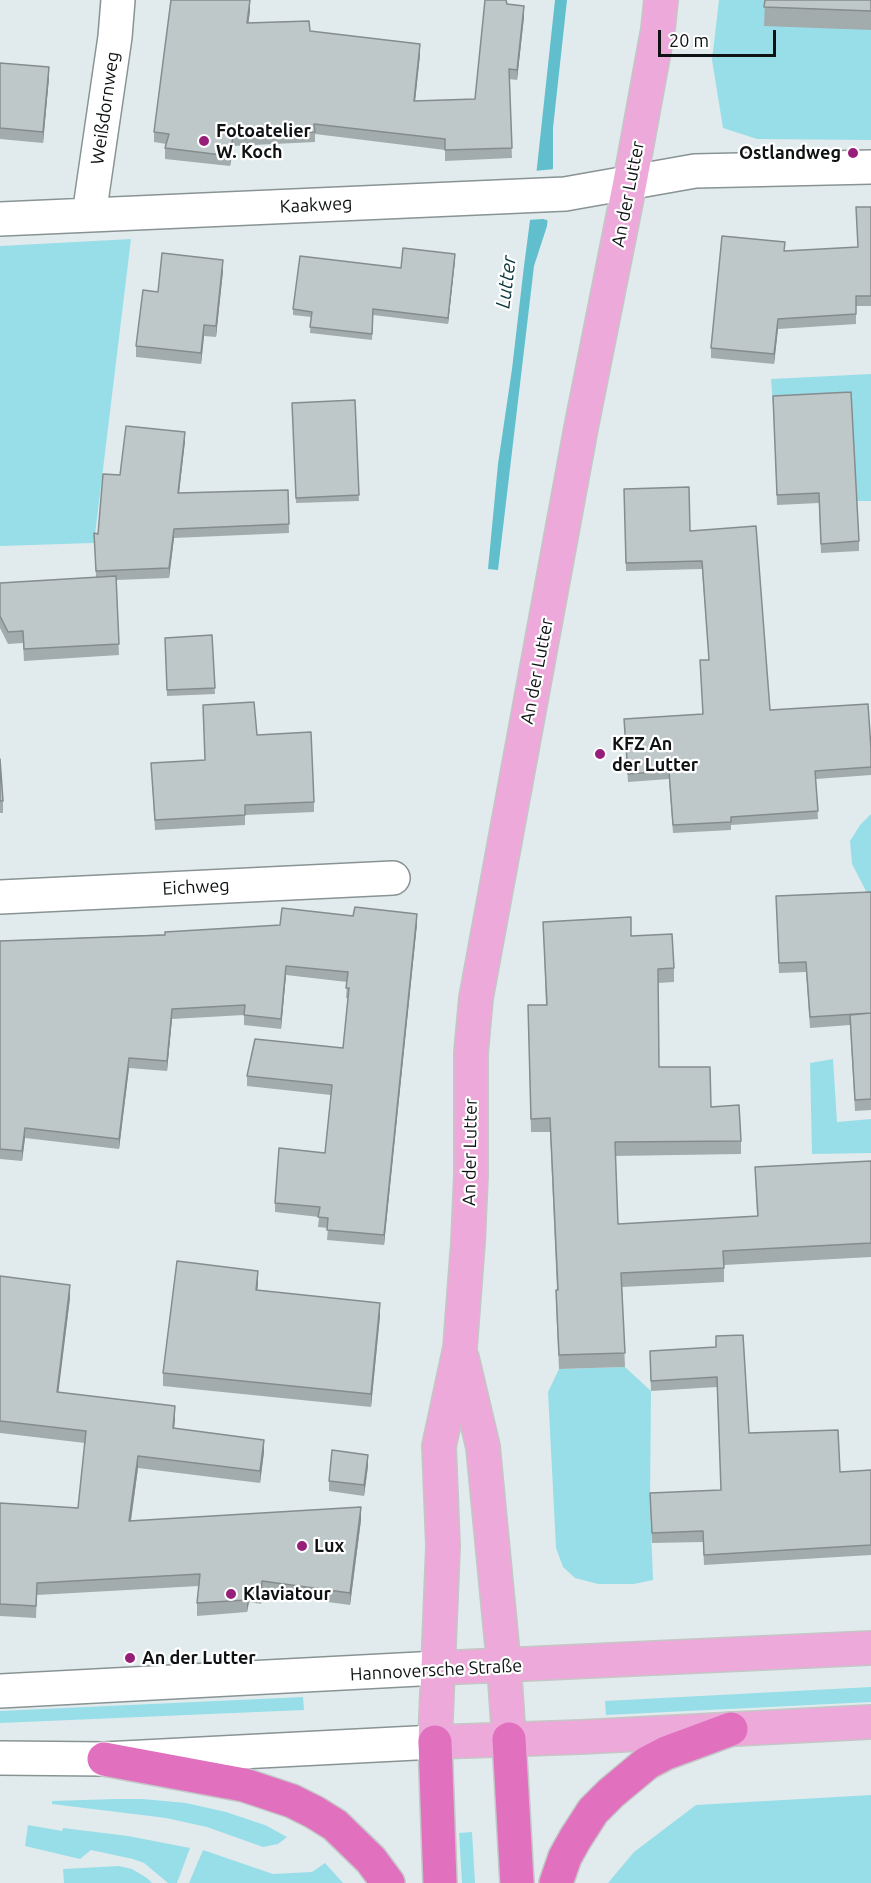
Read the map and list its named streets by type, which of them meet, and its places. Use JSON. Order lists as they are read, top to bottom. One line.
{"streets":{"main road":["An der Lutter","Hannoversche Straße"],"street":["Weißdornweg","Kaakweg","Eichweg"]},"crossings":[["Weißdornweg","Kaakweg"],["An der Lutter","Kaakweg"],["An der Lutter","Hannoversche Straße"]],"water":["Lutter"],"places":["Fotoatelier W. Koch","Ostlandweg","KFZ An der Lutter","Lux","Klaviatour","An der Lutter"],"scale_bar":"20 m"}
